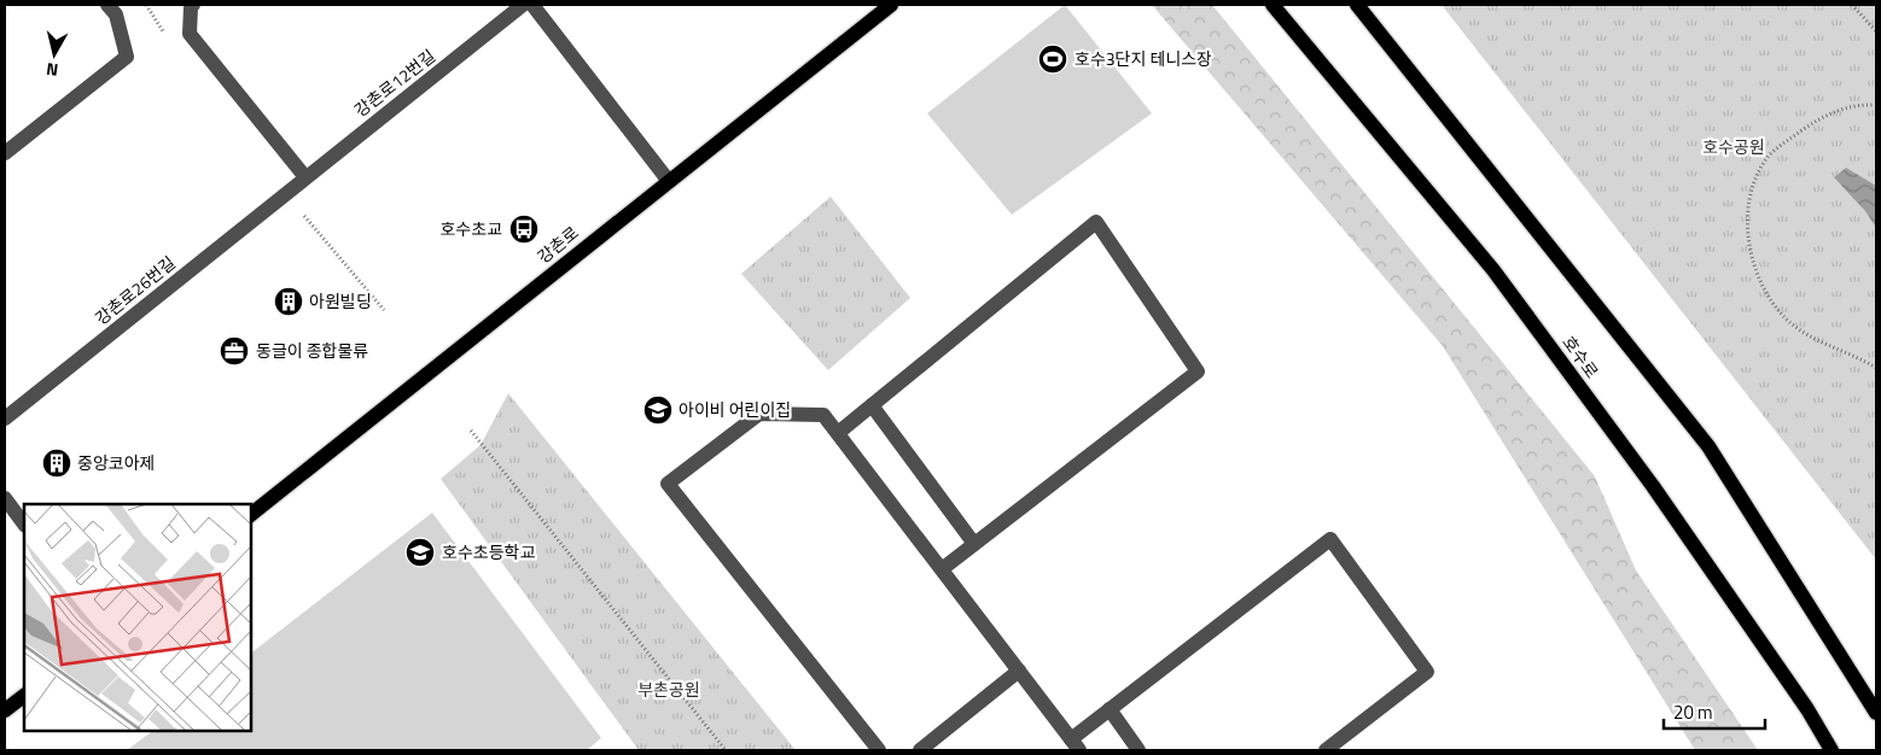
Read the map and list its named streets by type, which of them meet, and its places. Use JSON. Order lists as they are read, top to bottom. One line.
{"streets":{"main road":["강촌로","호수로"],"street":["강촌로12번길","강촌로26번길"]},"crossings":[["강촌로12번길","강촌로26번길"]],"parks":["호수공원","부촌공원"],"places":{"sports":["호수3단지 테니스장"],"bus stop":["호수초교"],"building":["아원빌딩","중앙코아제"],"office":["동글이 종합물류"],"school or university":["아이비 어린이집","호수초등학교"]},"scale_bar":"20 m","north":"bottom"}
